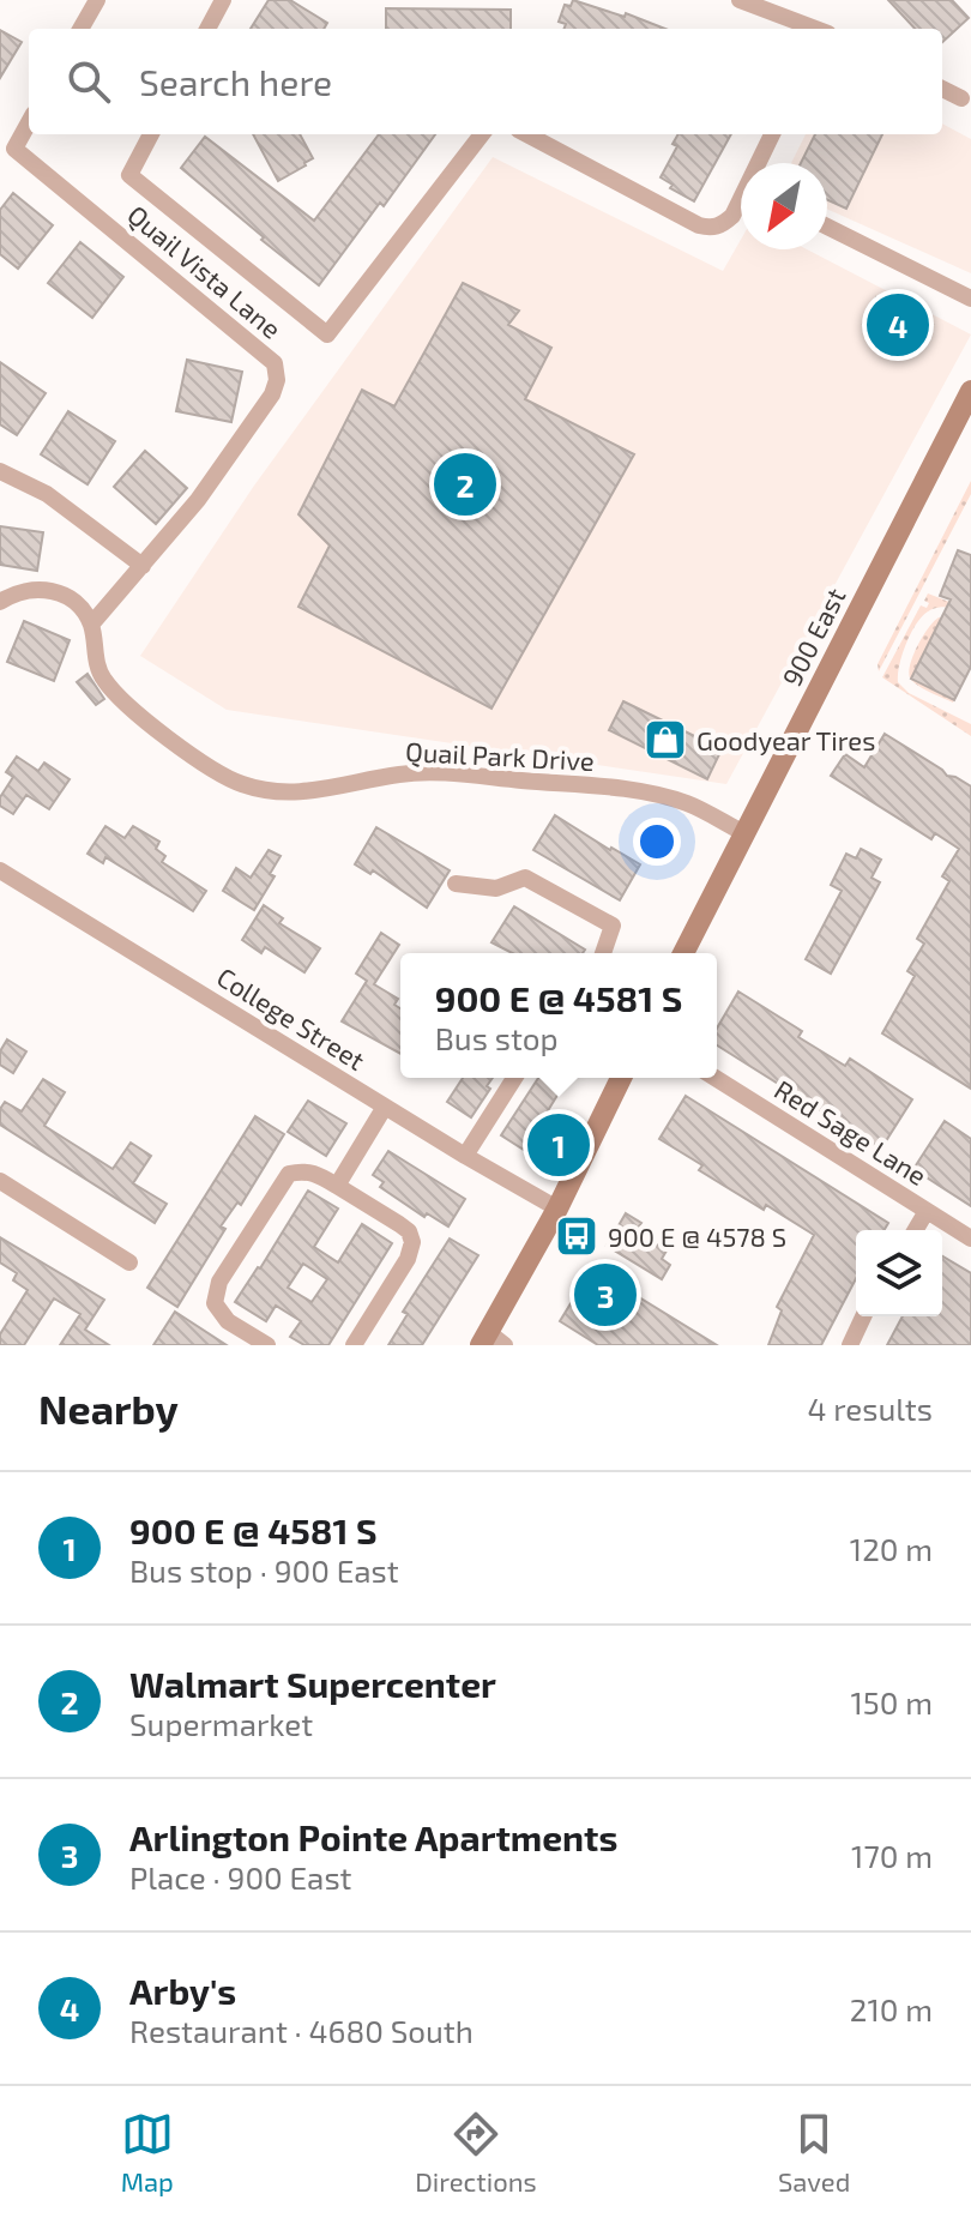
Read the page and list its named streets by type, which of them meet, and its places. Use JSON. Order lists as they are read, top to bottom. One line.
{"streets":{"main road":["900 East"],"street":["Quail Vista Lane","Quail Park Drive","College Street","Red Sage Lane"]},"crossings":[["Quail Vista Lane","Quail Park Drive"],["900 East","Quail Park Drive"]],"places":{"shop":["Goodyear Tires"],"bus stop":["900 E @ 4578 S"]},"north":"bottom left","page":{"search":"Search here","pins":["4","2","1","3"],"popup":["900 E @ 4581 S","Bus stop"],"heading":["Nearby","4 results"],"list":[{"mark":"1","name":"900 E @ 4581 S","note":"Bus stop · 900 East","value":"120 m"},{"mark":"2","name":"Walmart Supercenter","note":"Supermarket","value":"150 m"},{"mark":"3","name":"Arlington Pointe Apartments","note":"Place · 900 East","value":"170 m"},{"mark":"4","name":"Arby's","note":"Restaurant · 4680 South","value":"210 m"}],"nav":["Map","Directions","Saved"]}}
